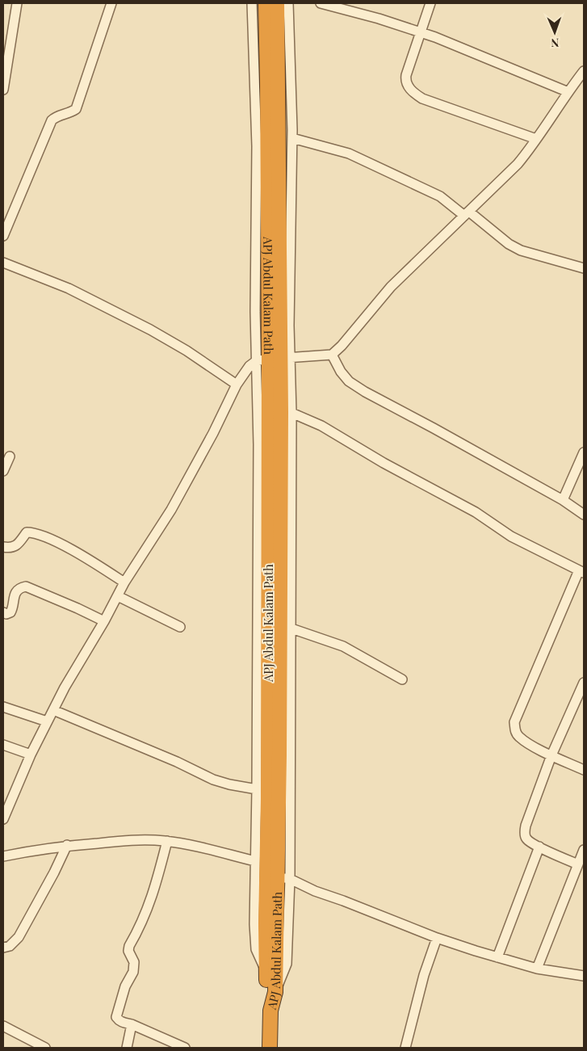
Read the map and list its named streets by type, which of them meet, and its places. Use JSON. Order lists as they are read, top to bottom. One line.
{"streets":{"highway":["APJ Abdul Kalam Path"]},"north":"bottom"}
